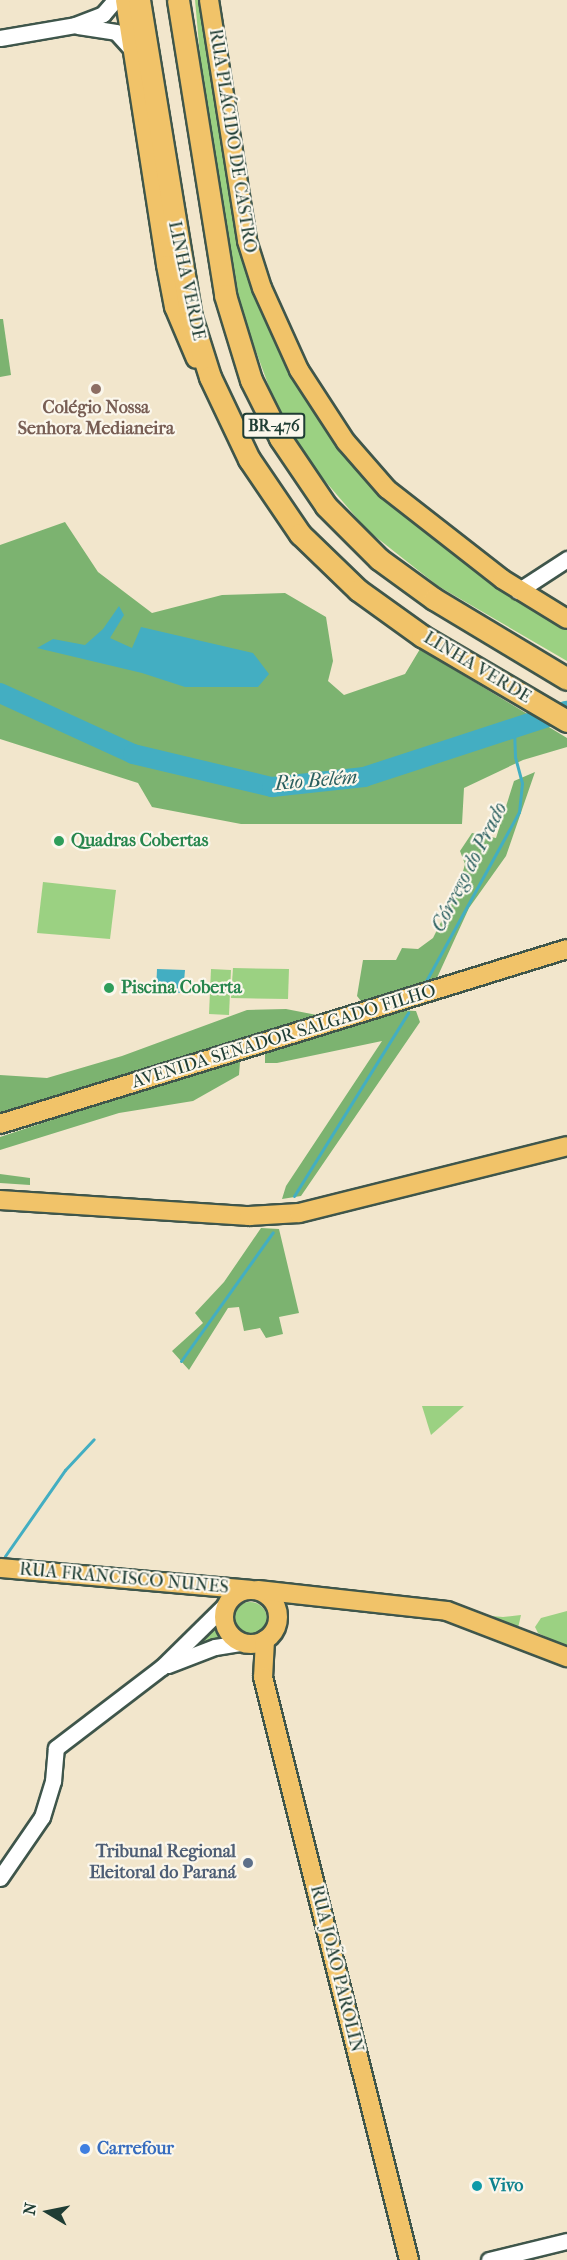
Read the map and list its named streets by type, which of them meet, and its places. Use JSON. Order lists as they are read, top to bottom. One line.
{"streets":{"highway":["LINHA VERDE","BR-476"],"main road":["RUA PLÁCIDO DE CASTRO","AVENIDA SENADOR SALGADO FILHO","RUA FRANCISCO NUNES","RUA JOÃO PAROLIN"]},"crossings":[["RUA FRANCISCO NUNES","RUA JOÃO PAROLIN"]],"water":["Rio Belém","Córrego do Prado"],"places":["Colégio Nossa Senhora Medianeira","Quadras Cobertas","Piscina Coberta","Tribunal Regional Eleitoral do Paraná","Carrefour","Vivo"],"north":"left"}
